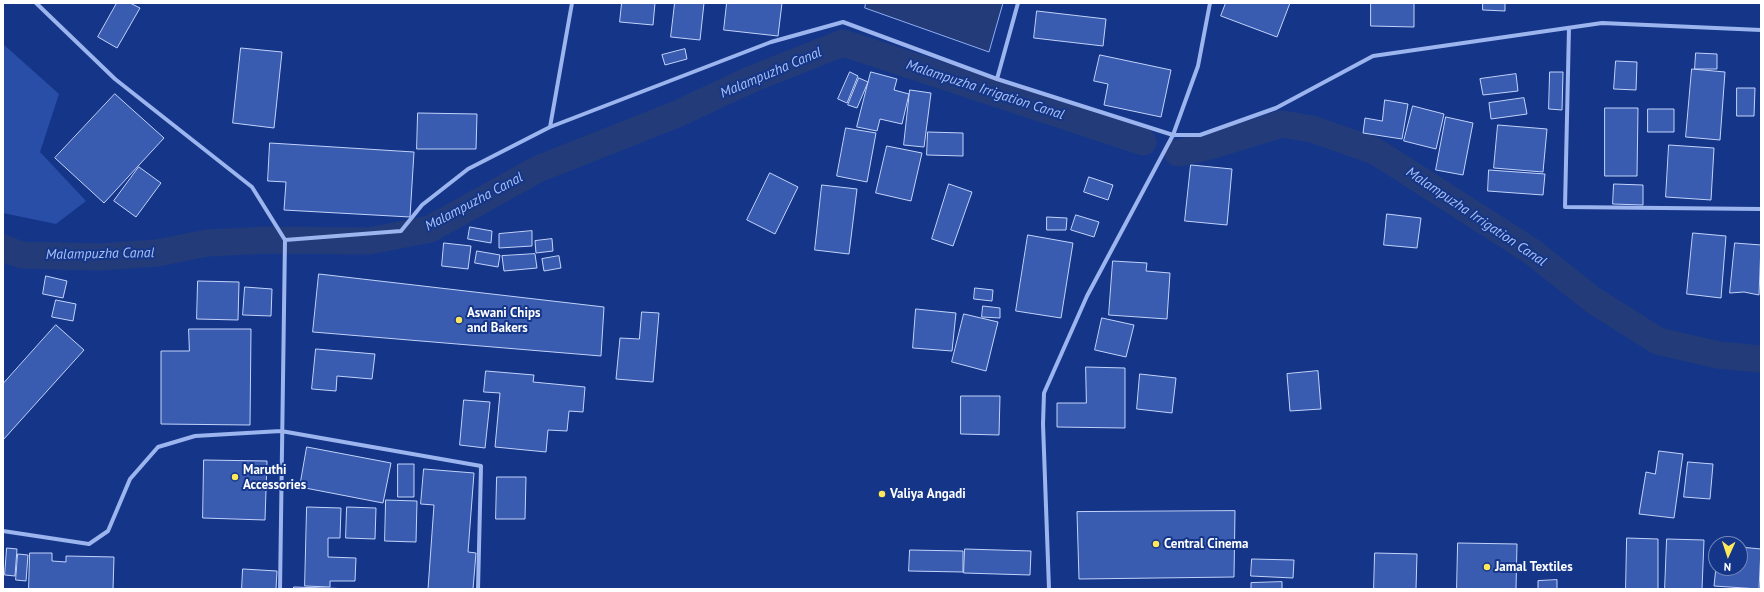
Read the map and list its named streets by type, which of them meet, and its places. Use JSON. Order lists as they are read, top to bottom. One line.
{"water":["Malampuzha Canal","Malampuzha Irrigation Canal"],"places":["Aswani Chips and Bakers","Maruthi Accessories","Valiya Angadi","Central Cinema","Jamal Textiles"],"north":"bottom"}
